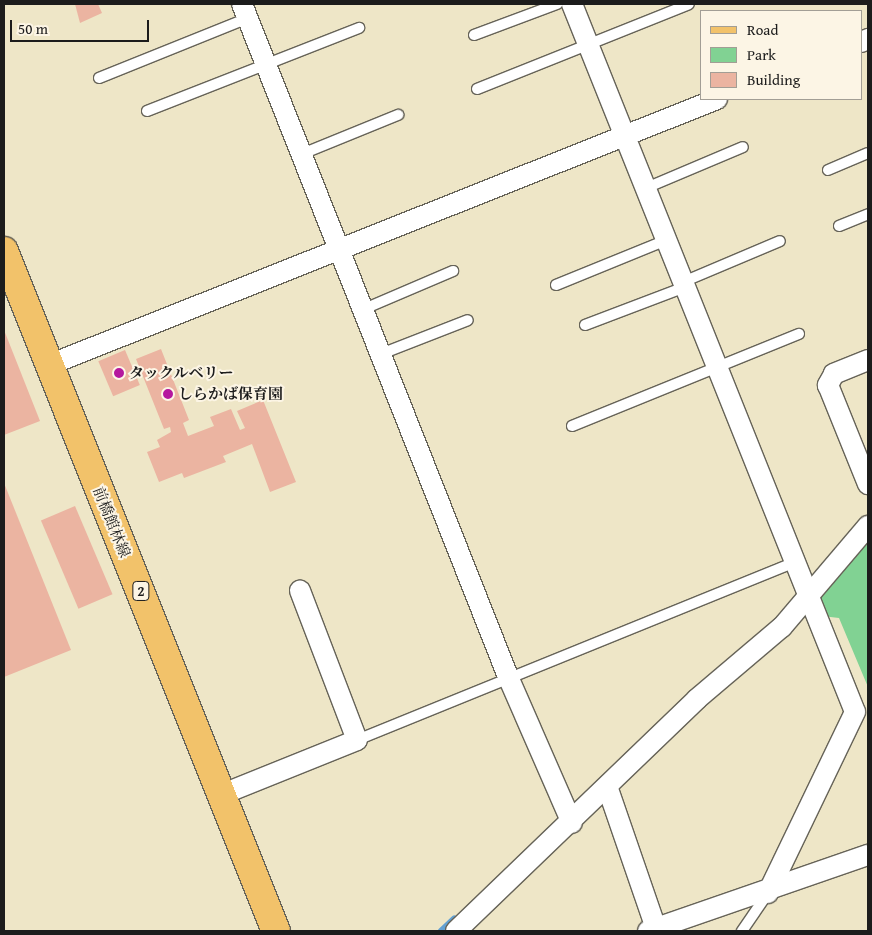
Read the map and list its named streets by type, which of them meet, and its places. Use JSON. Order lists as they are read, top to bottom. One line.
{"streets":{"main road":["前橋館林線","2"]},"places":["タックルベリー","しらかば保育園"],"legend":["Road","Park","Building"],"scale_bar":"50 m"}
